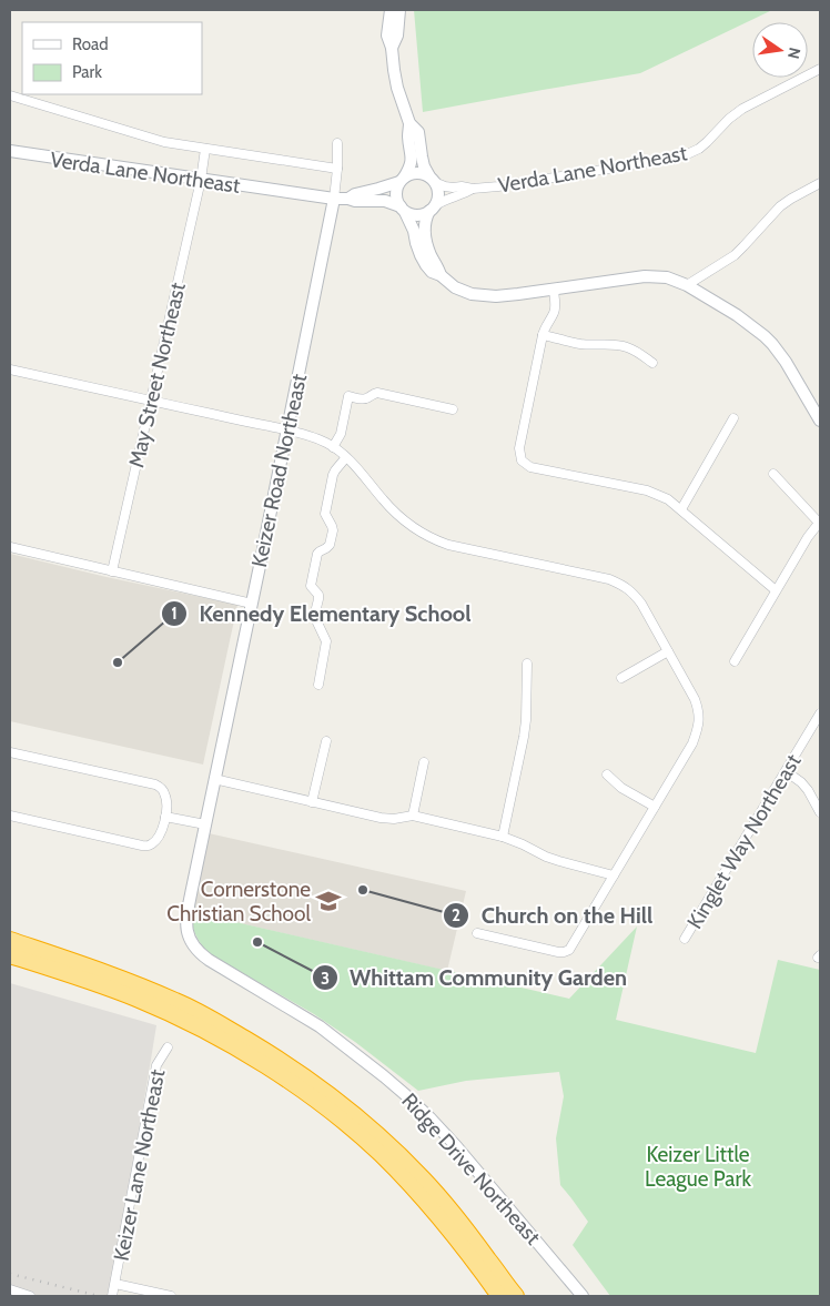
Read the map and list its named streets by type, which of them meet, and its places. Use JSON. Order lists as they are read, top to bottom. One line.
{"streets":{"street":["Verda Lane Northeast","May Street Northeast","Keizer Road Northeast","Kinglet Way Northeast","Keizer Lane Northeast","Ridge Drive Northeast"]},"crossings":[["Verda Lane Northeast","May Street Northeast"],["Verda Lane Northeast","Keizer Road Northeast"],["Keizer Road Northeast","Ridge Drive Northeast"]],"parks":["Keizer Little League Park"],"places":{"other":["Kennedy Elementary School","Church on the Hill","Whittam Community Garden"],"school or university":["Cornerstone Christian School"]},"legend":["Road","Park"],"north":"right"}
